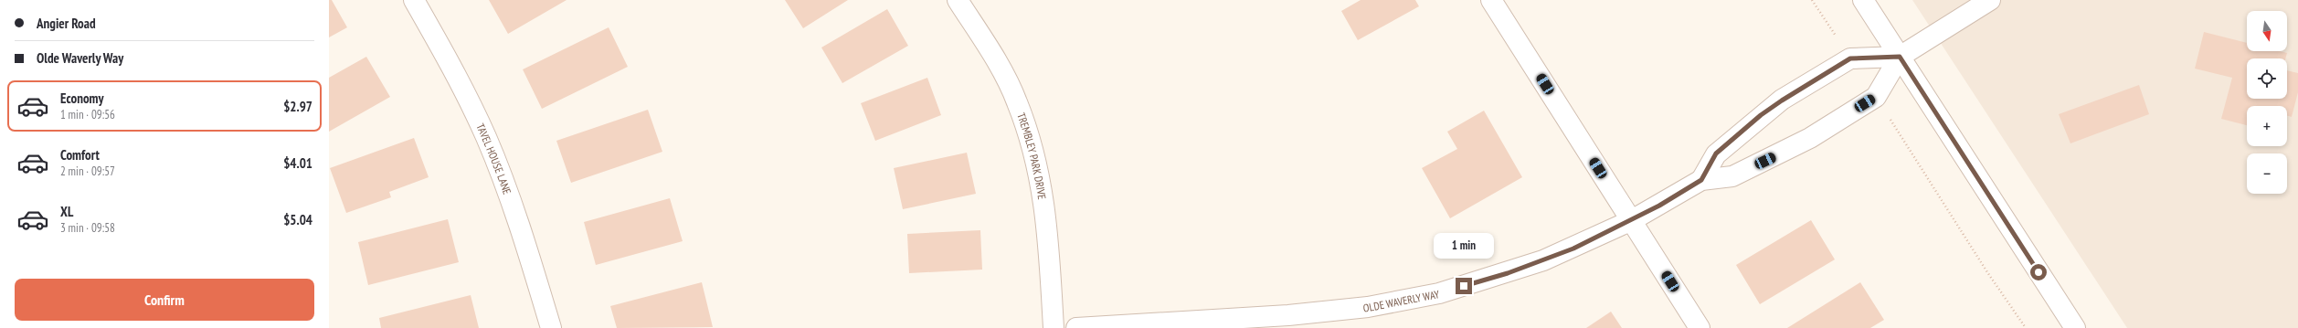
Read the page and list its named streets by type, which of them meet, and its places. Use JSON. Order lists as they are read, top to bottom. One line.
{"streets":{"street":["TREMBLEY PARK DRIVE","TAVEL HOUSE LANE","OLDE WAVERLY WAY"]},"north":"bottom","page":{"banner":["Angier Road","Olde Waverly Way"],"map_buttons":["+","−"],"list":[{"name":"Economy","note":"1 min · 09:56","value":"$2.97"},{"name":"Comfort","note":"2 min · 09:57","value":"$4.01"},{"name":"XL","note":"3 min · 09:58","value":"$5.04"}],"bubble":"1 min","buttons":"Confirm"}}
